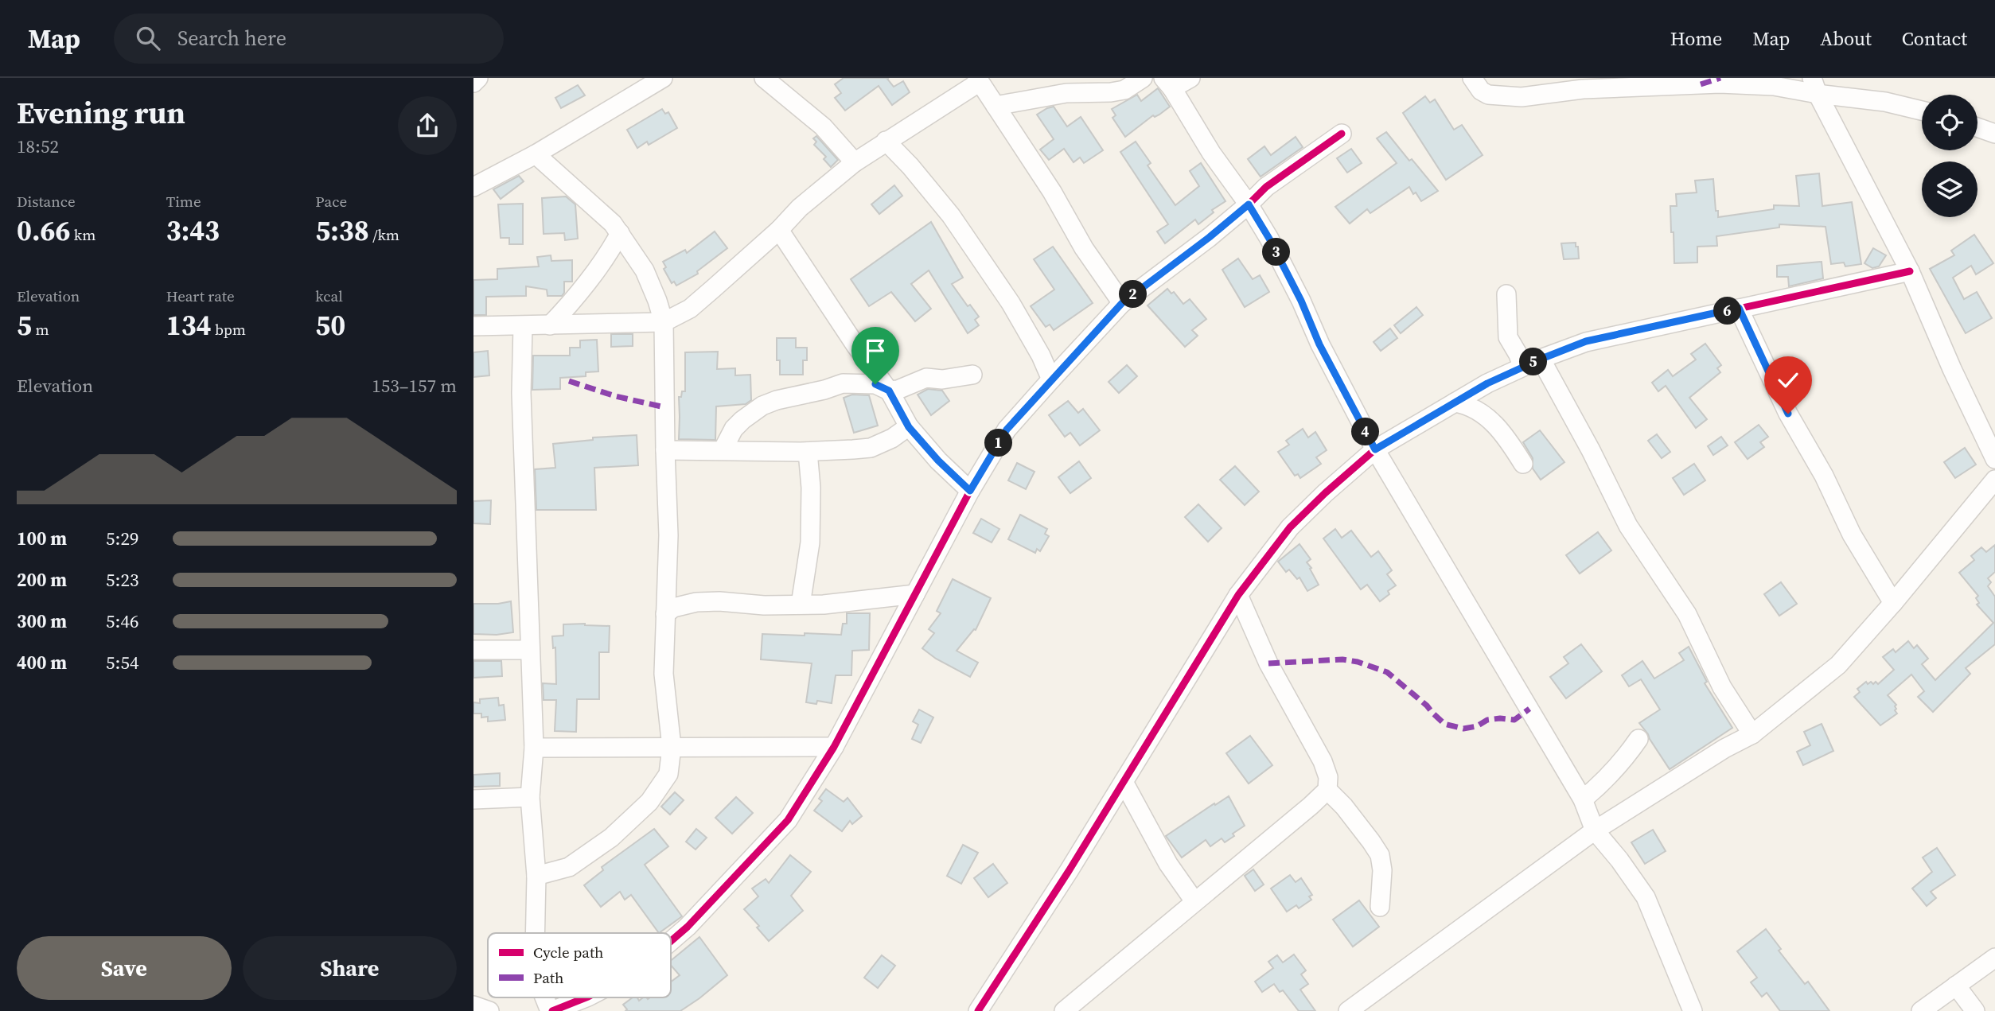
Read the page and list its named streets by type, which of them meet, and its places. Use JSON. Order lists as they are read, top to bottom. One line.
{"legend":["Cycle path","Path"],"page":{"header":"Map","search":"Search here","nav":["Home","Map","About","Contact"],"heading":["Evening run","18:52"],"stats":[["Distance","0.66 km"],["Time","3:43"],["Pace","5:38 /km"],["Elevation","5 m"],["Heart rate","134 bpm"],["kcal","50"]],"pins":["3","2","6","5","4","1"],"chart":["Elevation","153–157 m"],"list":[{"name":"100 m","note":"5:29"},{"name":"200 m","note":"5:23"},{"name":"300 m","note":"5:46"},{"name":"400 m","note":"5:54"}],"buttons":["Save","Share"]}}
